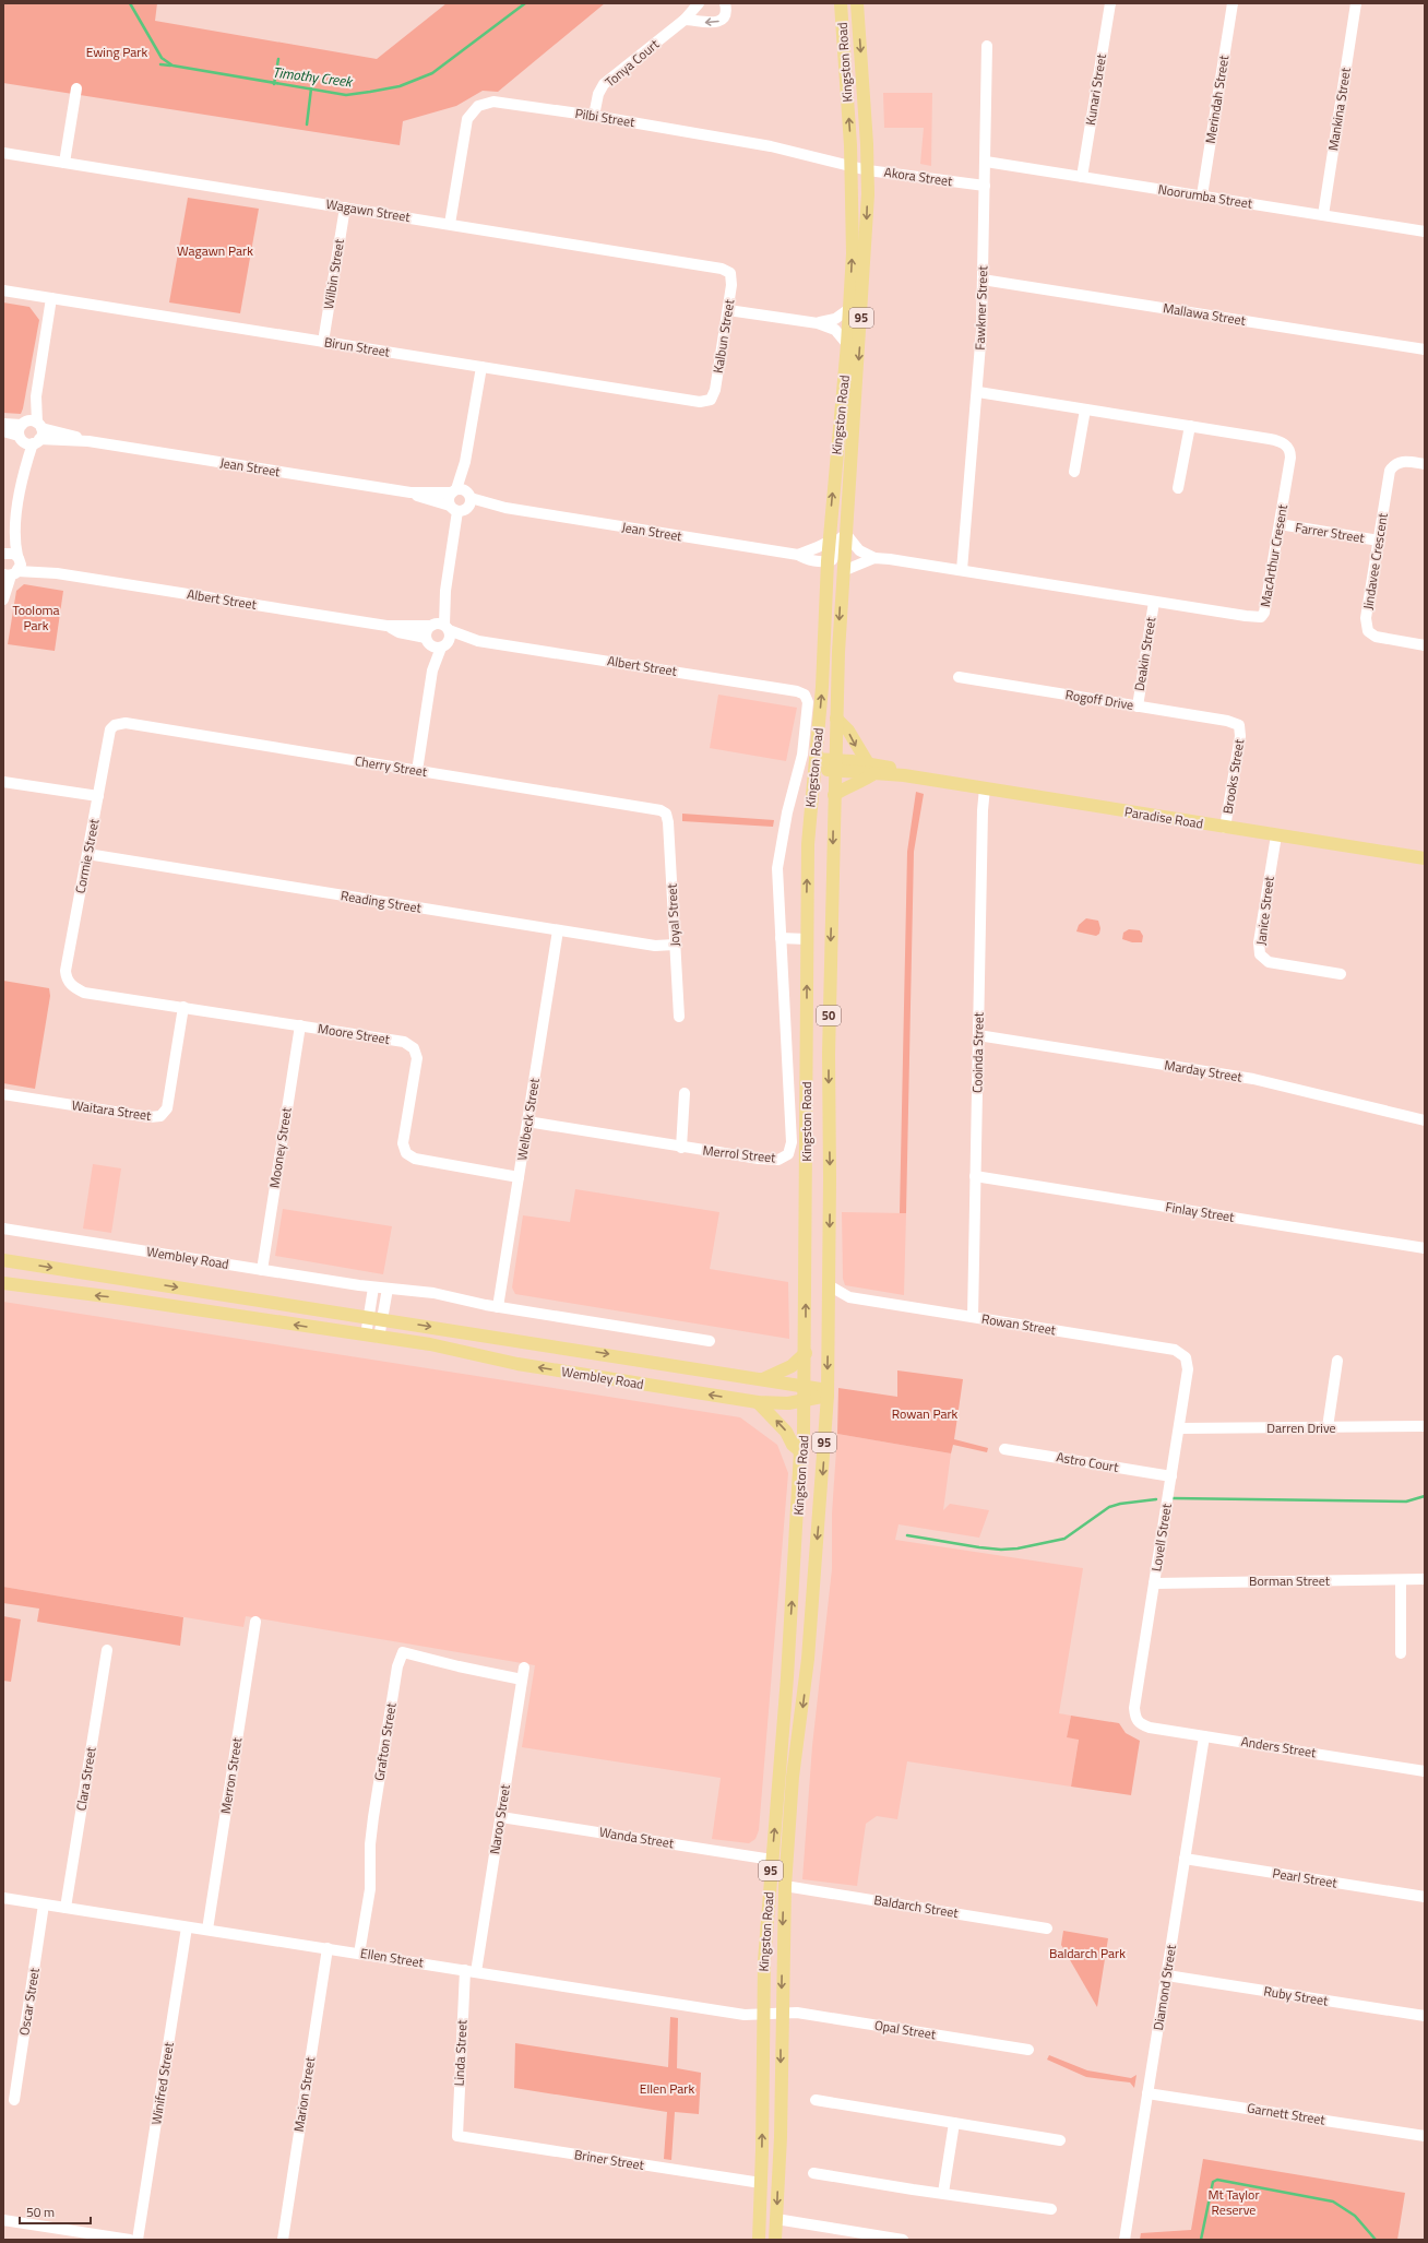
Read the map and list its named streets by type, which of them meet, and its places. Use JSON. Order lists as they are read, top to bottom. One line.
{"streets":{"main road":["Kingston Road","95","Paradise Road","50","Wembley Road"],"street":["Tonya Court","Kunari Street","Merindah Street","Mankina Street","Pilbi Street","Akora Street","Noorumba Street","Wagawn Street","Wilbin Street","Fawkner Street","Mallawa Street","Kalbun Street","Birun Street","Jean Street","Farrer Street","MacArthur Cresent","Jindavee Crescent","Albert Street","Deakin Street","Rogoff Drive","Cherry Street","Brooks Street","Cormie Street","Reading Street","Janice Street","Joyal Street","Moore Street","Cooinda Street","Marday Street","Waitara Street","Welbeck Street","Mooney Street","Merrol Street","Finlay Street","Rowan Street","Darren Drive","Astro Court","Lovell Street","Borman Street","Grafton Street","Anders Street","Merron Street","Clara Street","Naroo Street","Wanda Street","Pearl Street","Baldarch Street","Ellen Street","Diamond Street","Ruby Street","Oscar Street","Opal Street","Linda Street","Winifred Street","Marion Street","Garnett Street","Briner Street"]},"crossings":[["Kingston Road","Pilbi Street"],["Kingston Road","Akora Street"],["Kingston Road","Jean Street"],["Kingston Road","MacArthur Cresent"],["Kingston Road","Paradise Road"],["Kingston Road","Wembley Road"],["Kingston Road","Rowan Street"],["Kingston Road","Wanda Street"],["Kingston Road","Baldarch Street"],["Kingston Road","Ellen Street"],["Kingston Road","Opal Street"],["Kingston Road","Briner Street"],["Tonya Court","Pilbi Street"],["Kunari Street","Noorumba Street"],["Merindah Street","Noorumba Street"],["Mankina Street","Noorumba Street"],["Pilbi Street","Akora Street"],["Pilbi Street","Wagawn Street"],["Akora Street","Fawkner Street"],["Noorumba Street","Fawkner Street"],["Wagawn Street","Wilbin Street"],["Wagawn Street","Kalbun Street"],["Wilbin Street","Birun Street"],["Fawkner Street","Mallawa Street"],["Fawkner Street","MacArthur Cresent"],["Kalbun Street","Birun Street"],["Farrer Street","MacArthur Cresent"],["Farrer Street","Jindavee Crescent"],["MacArthur Cresent","Deakin Street"],["Albert Street","Merrol Street"],["Deakin Street","Rogoff Drive"],["Rogoff Drive","Brooks Street"],["Cherry Street","Cormie Street"],["Cherry Street","Joyal Street"],["Brooks Street","Paradise Road"],["Paradise Road","Janice Street"],["Paradise Road","Cooinda Street"],["Cormie Street","Reading Street"],["Cormie Street","Moore Street"],["Reading Street","Joyal Street"],["Reading Street","Welbeck Street"],["Moore Street","Waitara Street"],["Moore Street","Welbeck Street"],["Moore Street","Mooney Street"],["Cooinda Street","Marday Street"],["Cooinda Street","Finlay Street"],["Cooinda Street","Rowan Street"],["Welbeck Street","Merrol Street"],["Welbeck Street","Wembley Road"],["Mooney Street","Wembley Road"],["Rowan Street","Lovell Street"],["Darren Drive","Lovell Street"],["Astro Court","Lovell Street"],["Lovell Street","Borman Street"],["Lovell Street","Anders Street"],["Grafton Street","Naroo Street"],["Grafton Street","Ellen Street"],["Anders Street","Diamond Street"],["Merron Street","Ellen Street"],["Clara Street","Ellen Street"],["Naroo Street","Wanda Street"],["Naroo Street","Ellen Street"],["Naroo Street","Linda Street"],["Pearl Street","Diamond Street"],["Ellen Street","Oscar Street"],["Ellen Street","Opal Street"],["Ellen Street","Linda Street"],["Ellen Street","Winifred Street"],["Ellen Street","Marion Street"],["Diamond Street","Ruby Street"],["Diamond Street","Garnett Street"],["Linda Street","Briner Street"]],"water":["Timothy Creek"],"parks":["Ewing Park","Wagawn Park","Tooloma Park","Rowan Park","Baldarch Park","Ellen Park","Mt Taylor Reserve"],"scale_bar":"50 m"}
